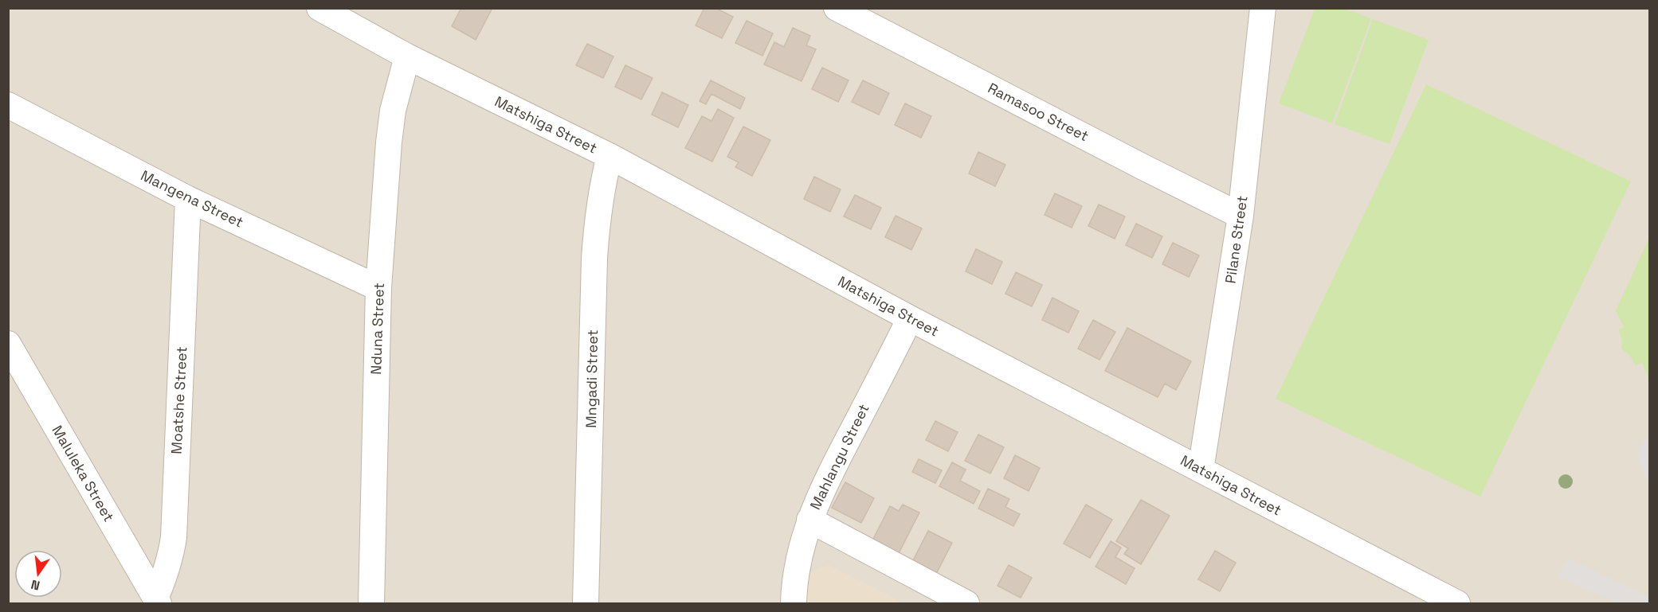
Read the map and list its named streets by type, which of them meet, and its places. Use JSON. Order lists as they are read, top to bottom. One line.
{"streets":{"street":["Ramasoo Street","Matshiga Street","Mangena Street","Pilane Street","Nduna Street","Mngadi Street","Moatshe Street","Mahlangu Street","Maluleka Street"]},"crossings":[["Ramasoo Street","Pilane Street"],["Matshiga Street","Pilane Street"],["Matshiga Street","Nduna Street"],["Matshiga Street","Mngadi Street"],["Matshiga Street","Mahlangu Street"],["Mangena Street","Nduna Street"],["Mangena Street","Moatshe Street"],["Moatshe Street","Maluleka Street"]],"north":"bottom"}
